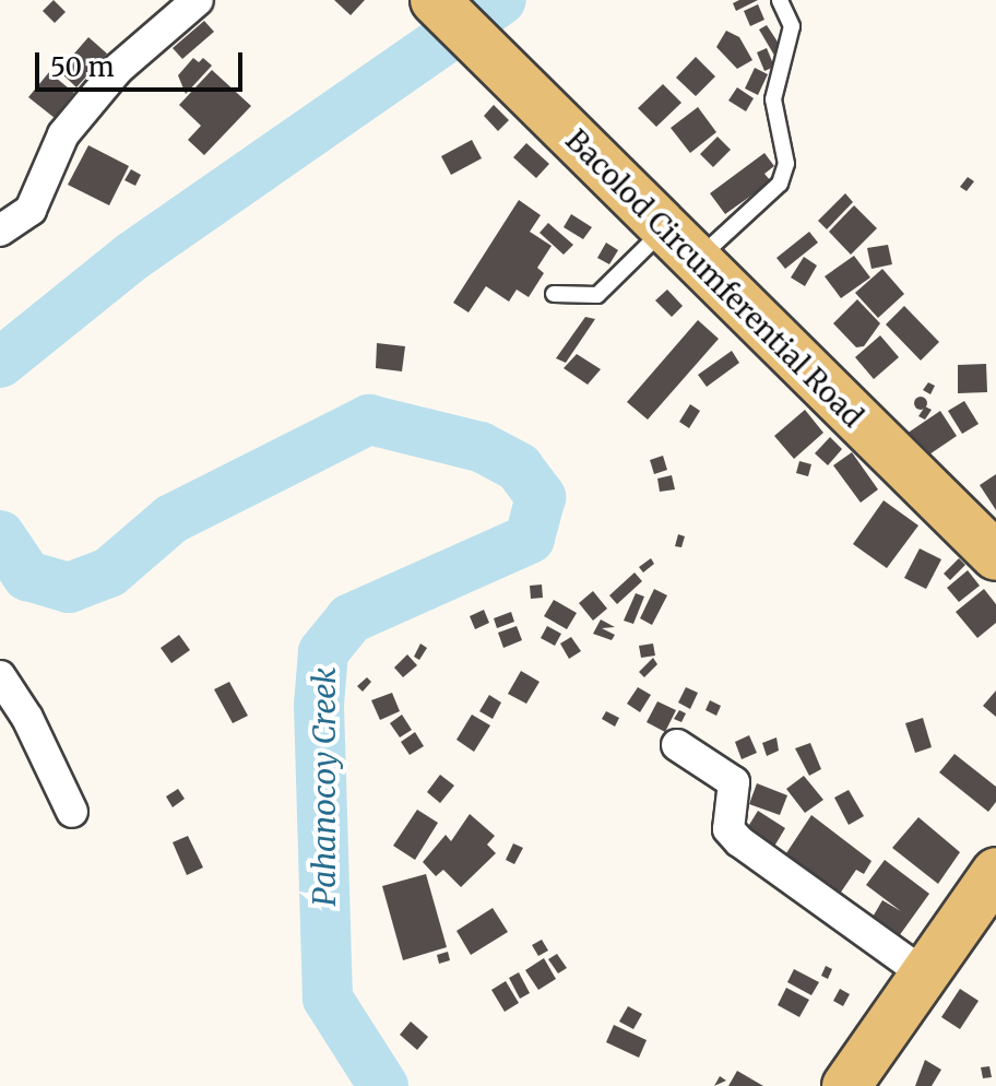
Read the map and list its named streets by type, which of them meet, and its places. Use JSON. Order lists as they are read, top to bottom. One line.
{"streets":{"main road":["Bacolod Circumferential Road"]},"water":["Pahanocoy Creek"],"scale_bar":"50 m"}
